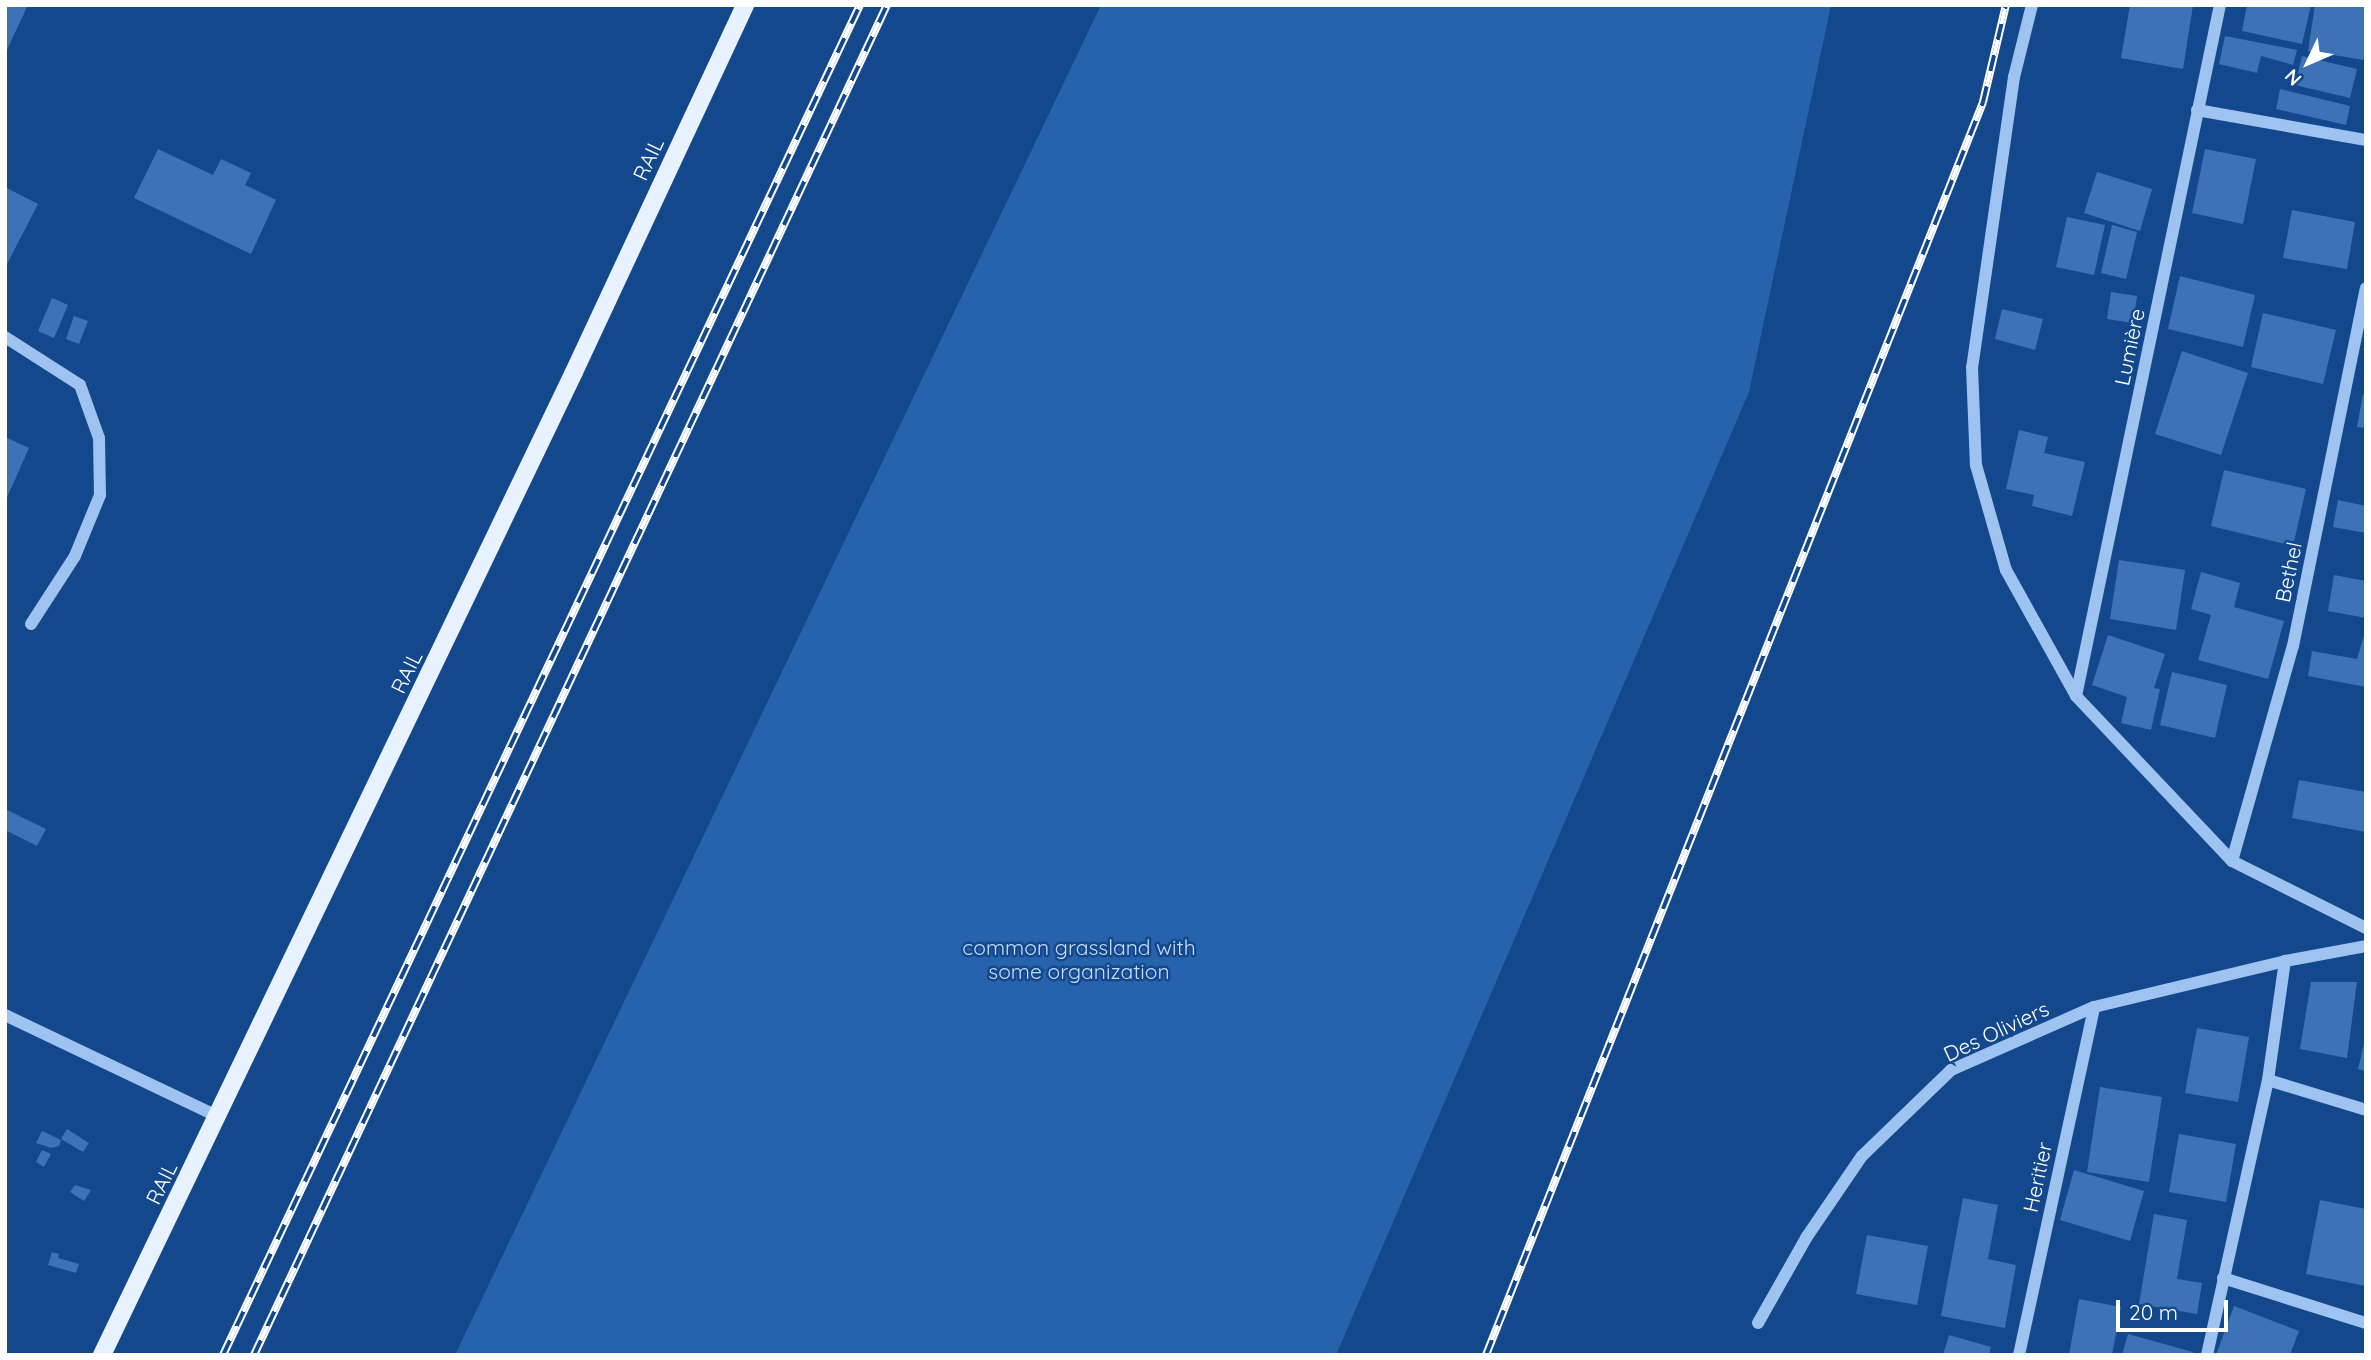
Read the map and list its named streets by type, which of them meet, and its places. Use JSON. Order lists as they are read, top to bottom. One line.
{"streets":{"main road":["RAIL"],"street":["Lumière","Bethel","Des Oliviers","Heritier"]},"crossings":[["Des Oliviers","Heritier"]],"parks":["common grassland with some organization"],"scale_bar":"20 m","north":"bottom left"}
